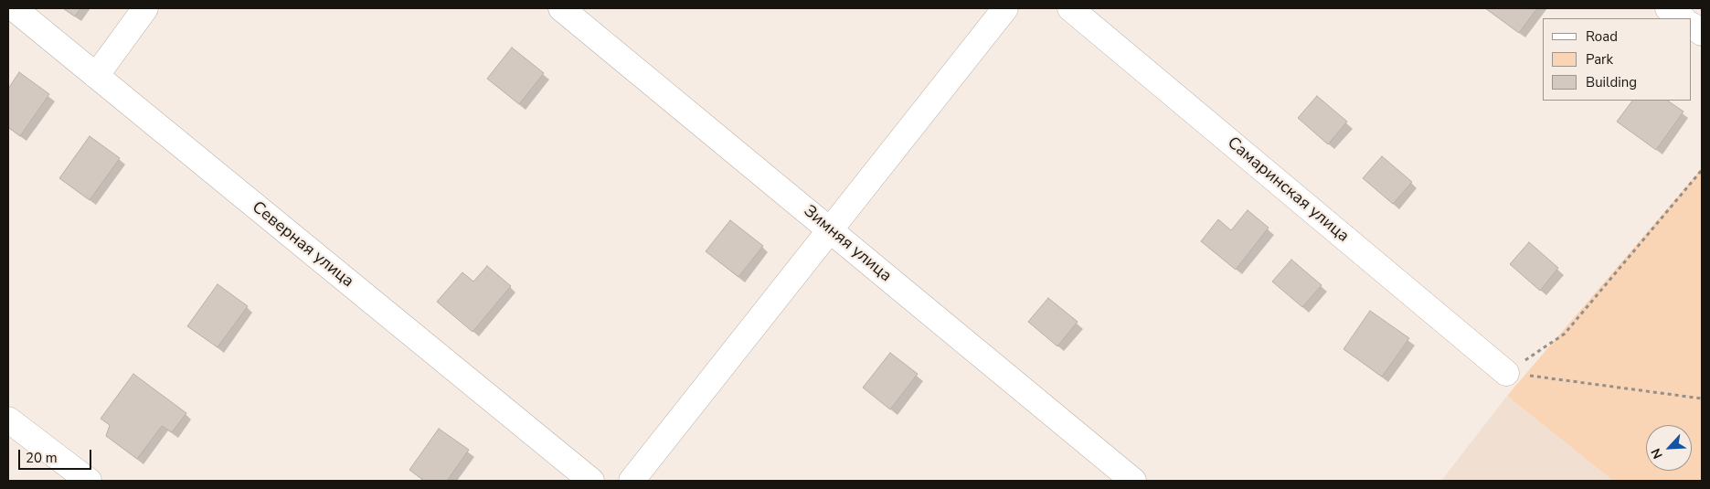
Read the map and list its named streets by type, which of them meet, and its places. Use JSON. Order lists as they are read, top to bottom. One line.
{"streets":{"street":["Самаринская улица","Зимняя улица","Северная улица"]},"legend":["Road","Park","Building"],"scale_bar":"20 m","north":"bottom left"}
